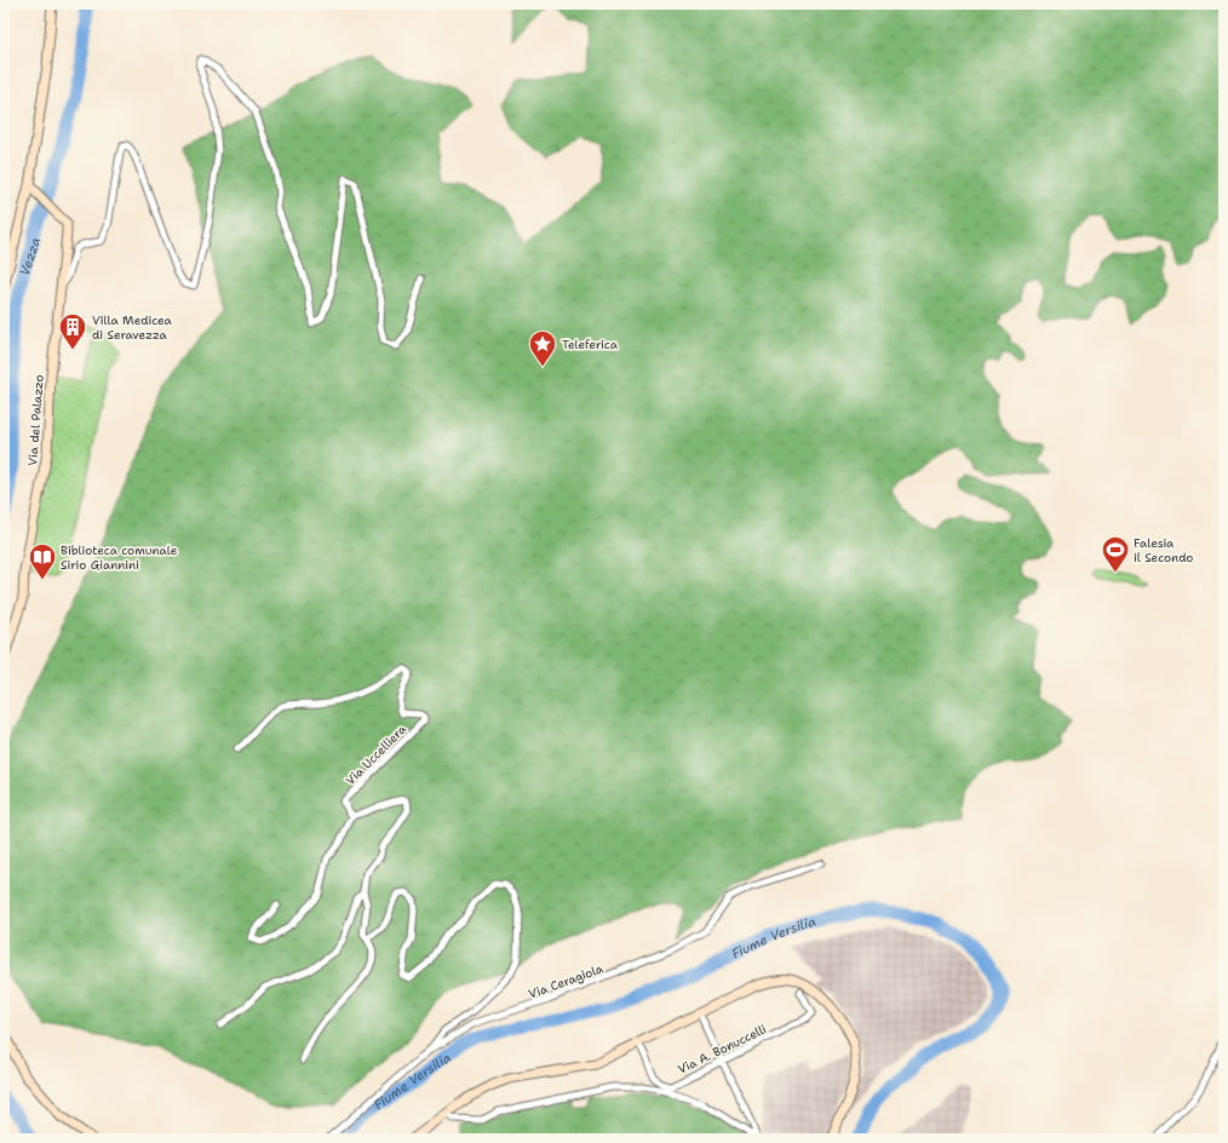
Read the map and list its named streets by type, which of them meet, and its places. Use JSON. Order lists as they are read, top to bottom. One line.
{"streets":{"main road":["Via del Palazzo"],"street":["Via Uccelliera","Via Ceragiola","Via A. Bonuccelli"]},"water":["Vezza","Fiume Versilia"],"places":{"building":["Villa Medicea di Seravezza"],"place":["Teleferica"],"sports":["Falesia il Secondo"],"library":["Biblioteca comunale Sirio Giannini"]}}
